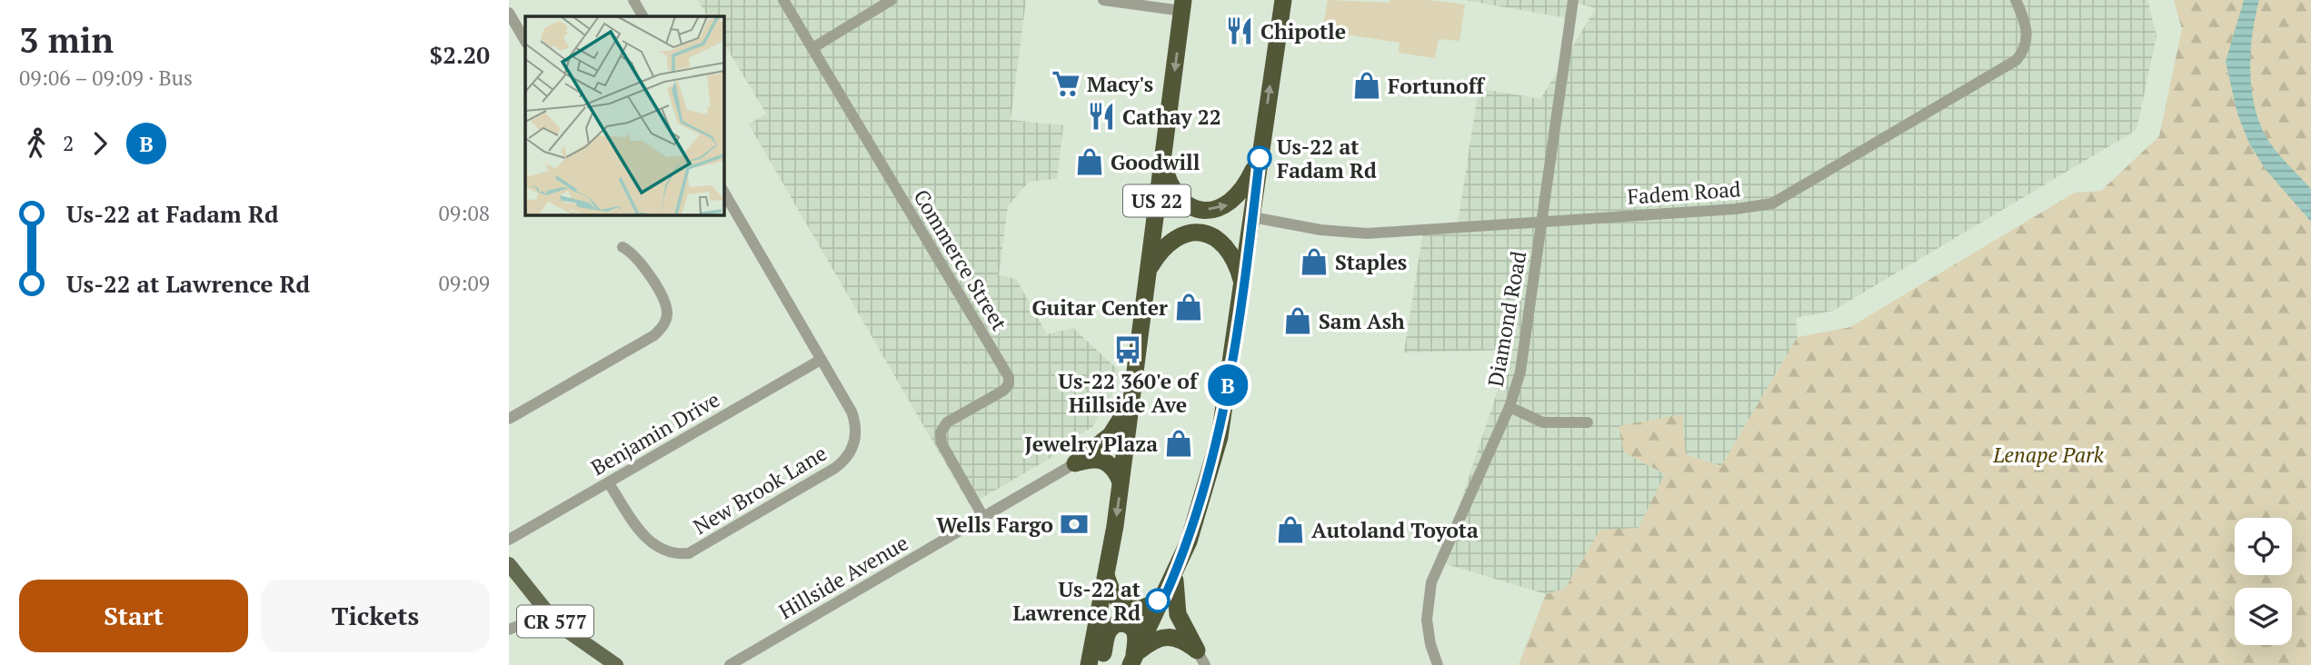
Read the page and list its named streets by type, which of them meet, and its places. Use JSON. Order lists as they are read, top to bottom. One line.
{"streets":{"highway":["US 22"],"main road":["CR 577"],"street":["Fadem Road","Commerce Street","Diamond Road","Benjamin Drive","New Brook Lane","Hillside Avenue"]},"crossings":[["Fadem Road","Diamond Road"],["Commerce Street","Hillside Avenue"],["Benjamin Drive","New Brook Lane"]],"parks":["Lenape Park"],"places":{"restaurant":["Chipotle","Cathay 22"],"supermarket":["Macy's"],"shop":["Fortunoff","Goodwill","Staples","Guitar Center","Sam Ash","Jewelry Plaza","Autoland Toyota"],"other":["Us-22 at Fadam Rd","Us-22 at Lawrence Rd"],"bus stop":["Us-22 360'e of Hillside Ave"],"bank":["Wells Fargo"]},"lines":["bus line B"],"page":{"heading":["3 min","09:06 – 09:09 · Bus","$2.20"],"on_map":"B","legs":["2","B"],"list":[{"name":"Us-22 at Fadam Rd","value":"09:08"},{"name":"Us-22 at Lawrence Rd","value":"09:09"}],"buttons":["Start","Tickets"]}}
